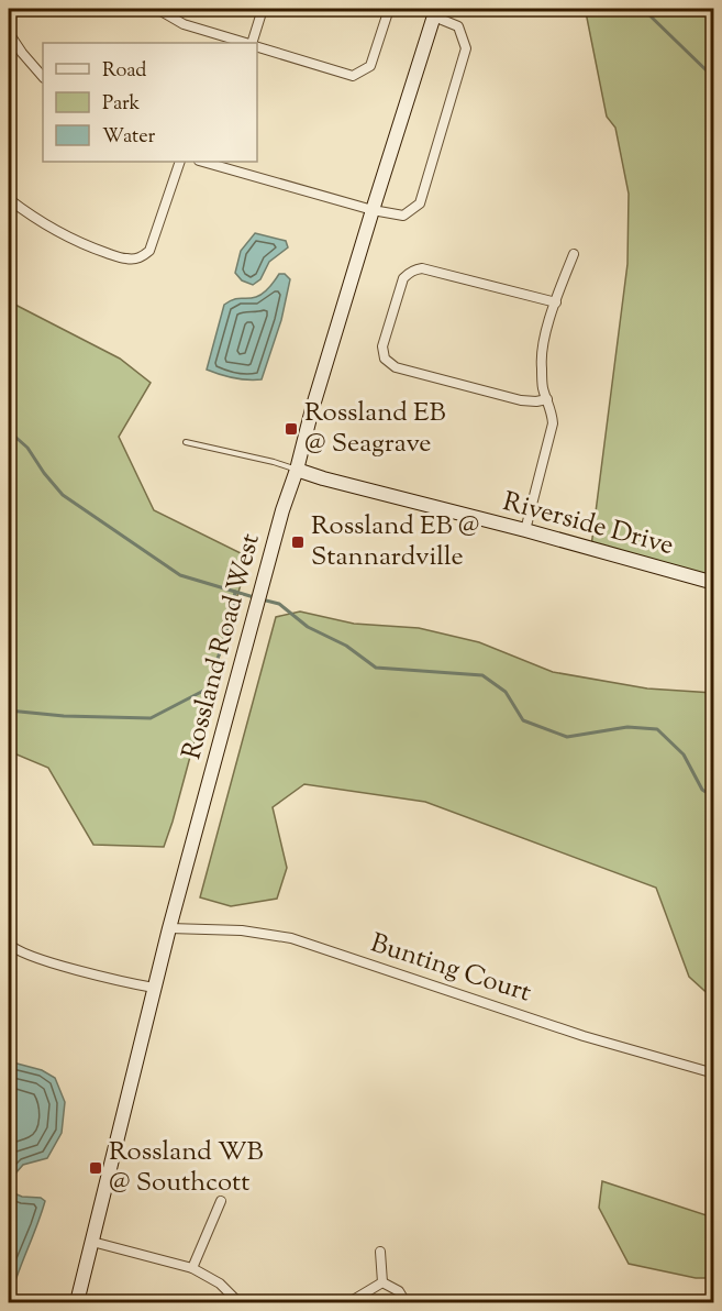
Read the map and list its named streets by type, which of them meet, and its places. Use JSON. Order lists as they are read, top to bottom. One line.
{"streets":{"main road":["Riverside Drive","Rossland Road West"],"street":["Bunting Court"]},"crossings":[["Riverside Drive","Rossland Road West"],["Rossland Road West","Bunting Court"]],"places":{"transit":["Rossland EB @ Seagrave","Rossland EB @ Stannardville","Rossland WB @ Southcott"]},"legend":["Road","Park","Water"]}
